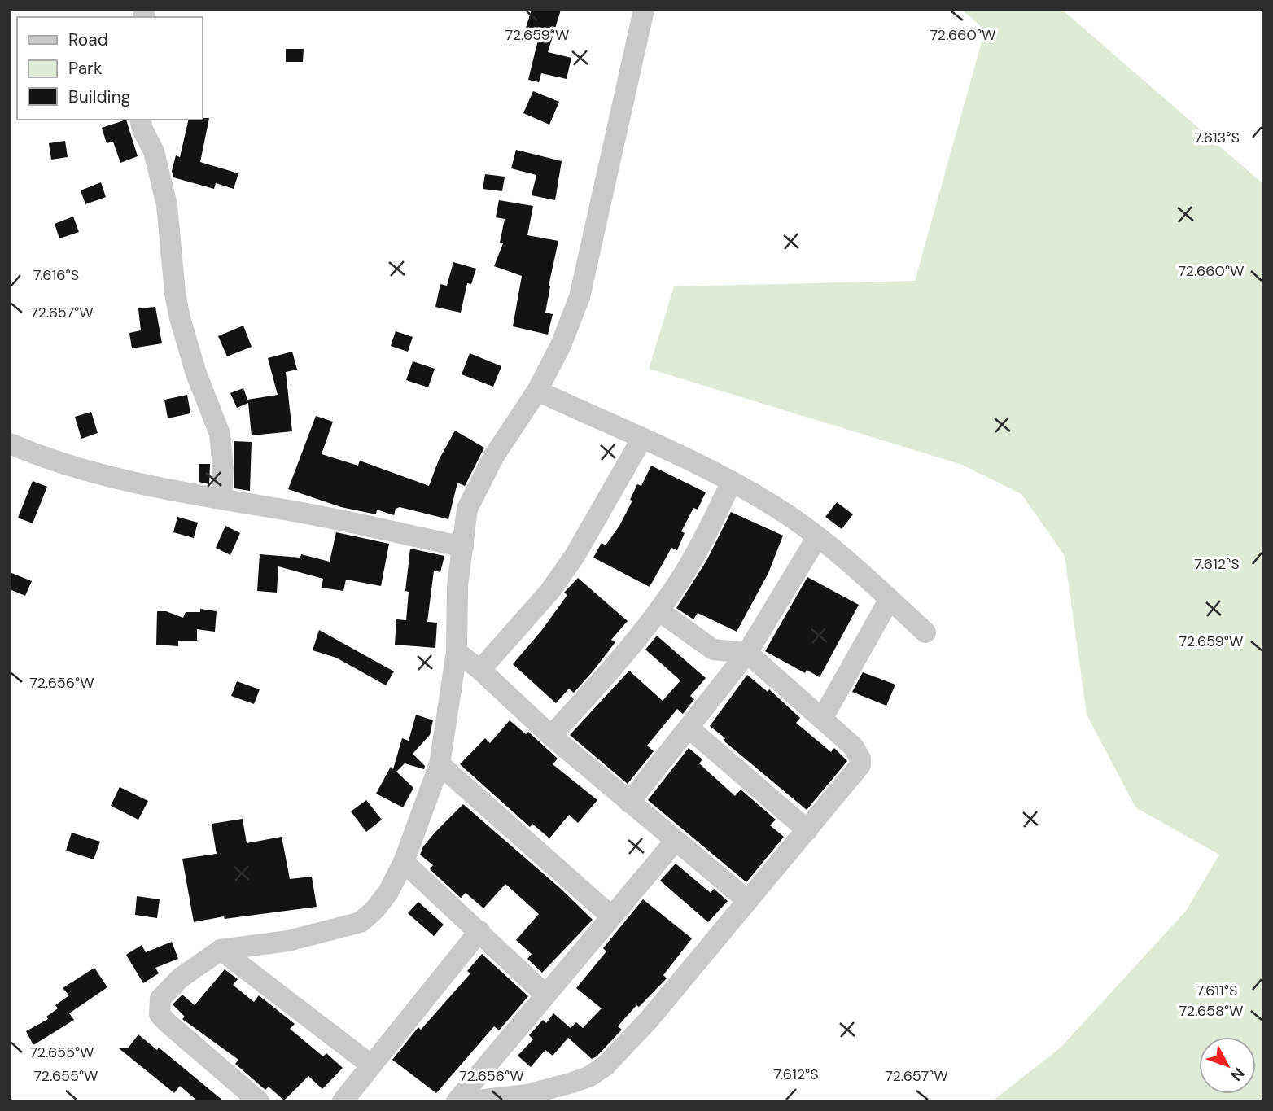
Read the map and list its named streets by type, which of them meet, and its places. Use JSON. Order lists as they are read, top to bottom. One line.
{"legend":["Road","Park","Building"],"north":"bottom right","coordinates":["72.659°W","72.660°W","7.613°S","7.616°S","72.657°W","7.612°S","72.656°W","7.611°S","72.658°W","72.655°W"]}
